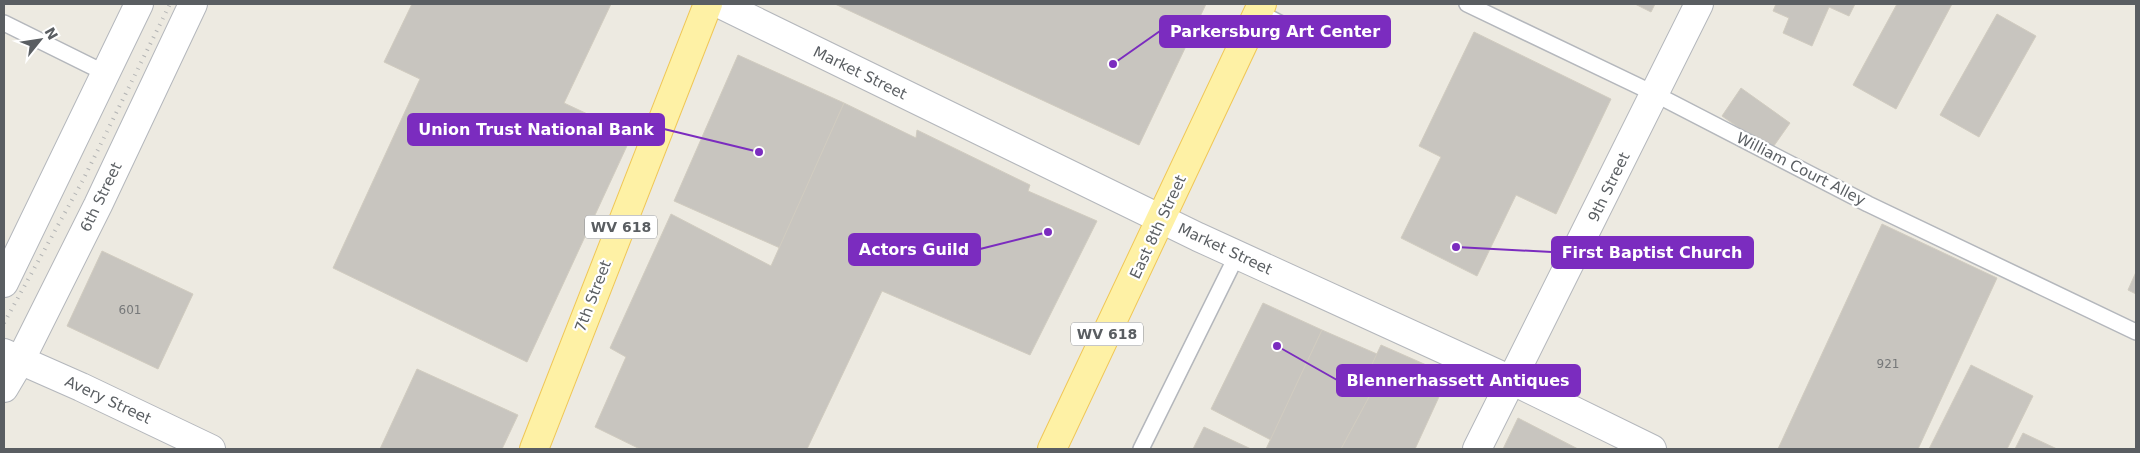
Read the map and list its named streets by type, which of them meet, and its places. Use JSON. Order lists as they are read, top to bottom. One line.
{"streets":{"main road":["WV 618","East 8th Street","7th Street"],"street":["Market Street","9th Street","6th Street","Avery Street"],"lane":["William Court Alley"]},"crossings":[["Market Street","9th Street"],["Market Street","East 8th Street"],["William Court Alley","9th Street"],["6th Street","Avery Street"]],"places":["Parkersburg Art Center","Union Trust National Bank","Actors Guild","First Baptist Church","Blennerhassett Antiques"],"house_numbers":["601","921"],"north":"top right"}
